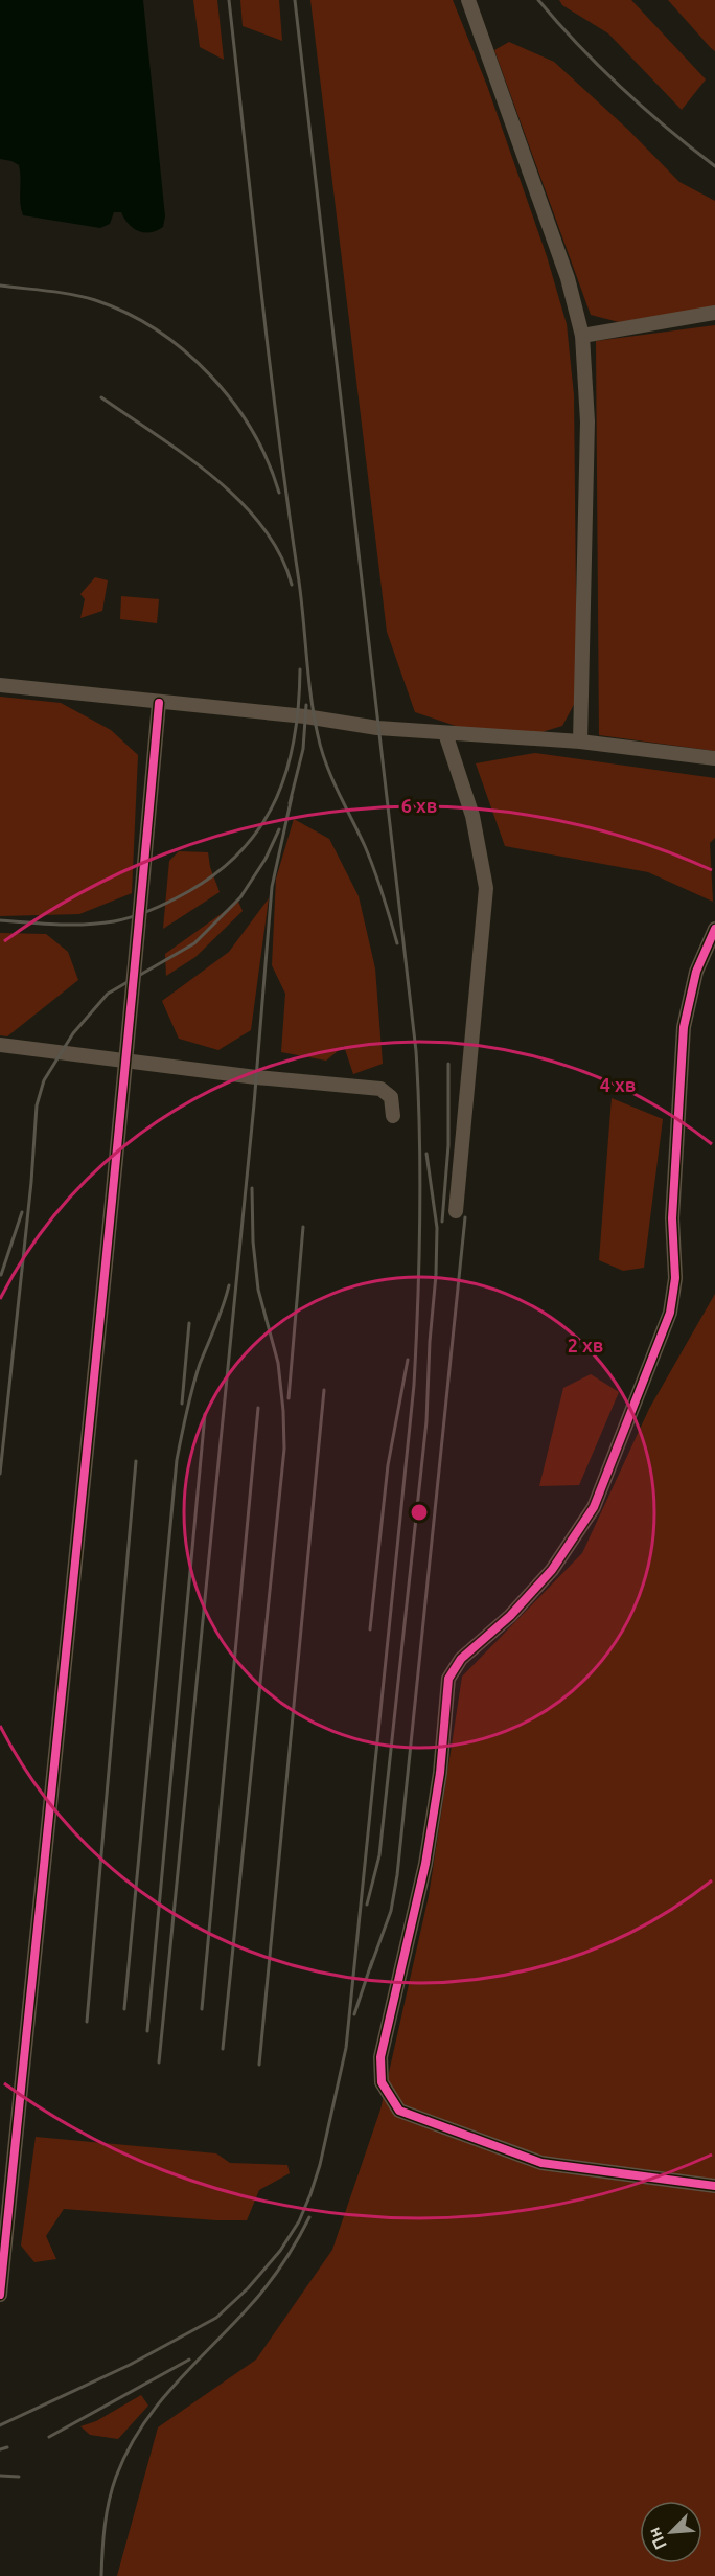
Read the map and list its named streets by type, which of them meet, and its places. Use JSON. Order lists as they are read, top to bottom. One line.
{"north":"bottom left","rings":["6 хв","4 хв","2 хв"]}
